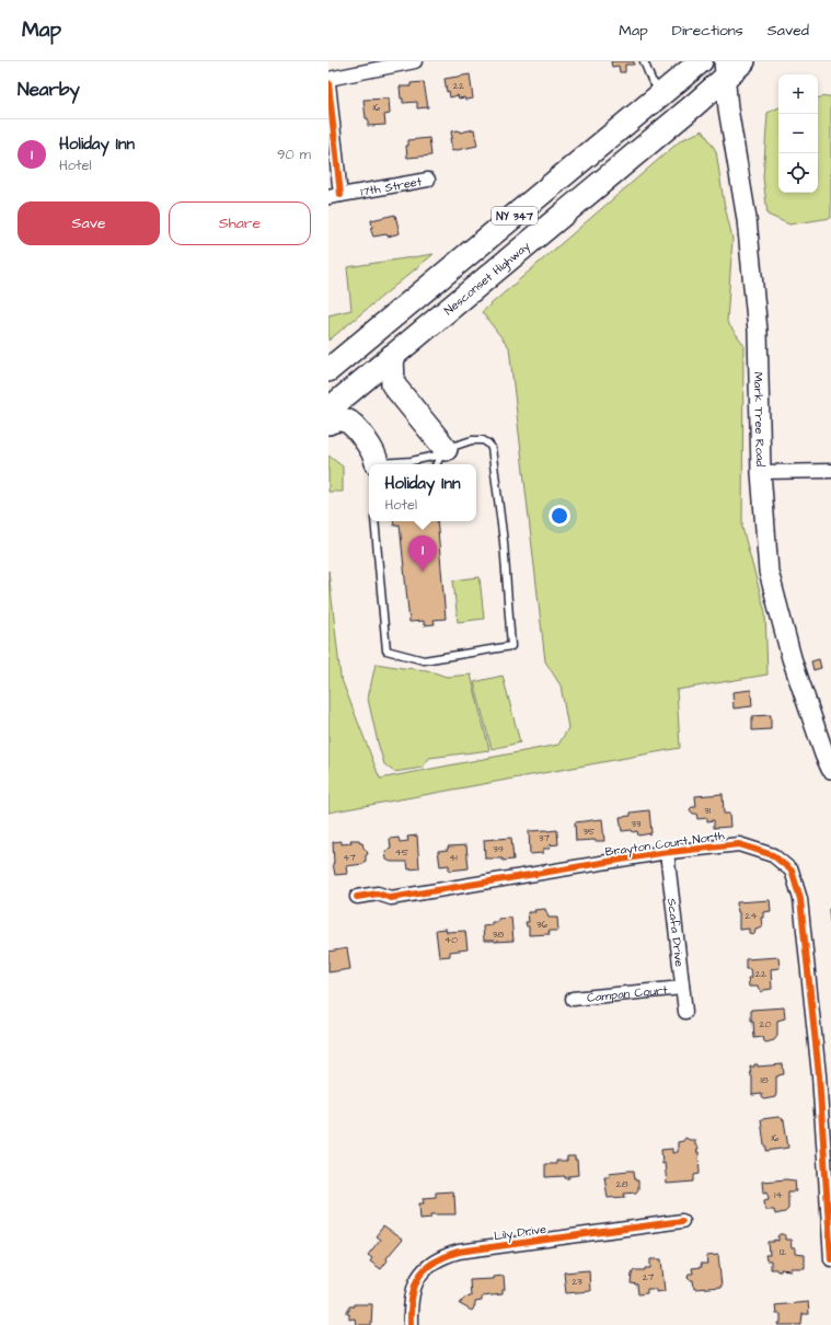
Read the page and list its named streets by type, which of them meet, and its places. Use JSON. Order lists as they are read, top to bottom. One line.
{"streets":{"highway":["NY 347","Nesconset Highway"],"main road":["Mark Tree Road"],"street":["17th Street","Brayton Court North","Scafa Drive","Campan Court","Lily Drive"]},"crossings":[["Nesconset Highway","Mark Tree Road"],["Brayton Court North","Scafa Drive"],["Scafa Drive","Campan Court"]],"house_numbers":["22","16","31","33","35","37","39","45","47","41","24","36","38","40","22","20","18","16","28","14","12","27","23"],"page":{"header":"Map","nav":["Map","Directions","Saved"],"heading":"Nearby","map_buttons":["+","−"],"list":[{"mark":"1","name":"Holiday Inn","note":"Hotel","value":"90 m"}],"buttons":["Save","Share"],"popup":["Holiday Inn","Hotel"],"pins":"1"}}
